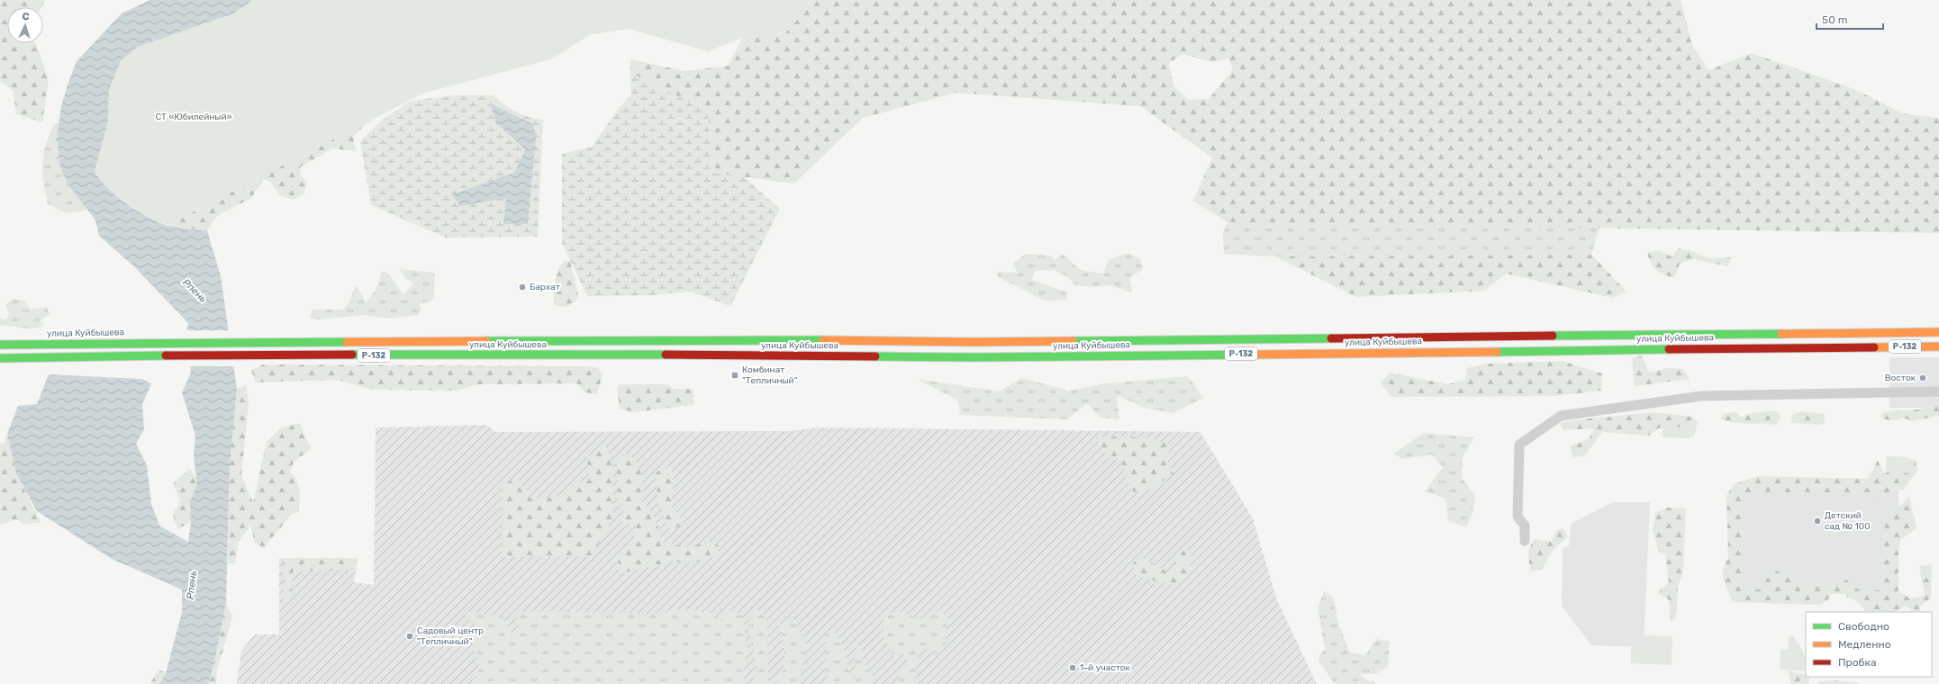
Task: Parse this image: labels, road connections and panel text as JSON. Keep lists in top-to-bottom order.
{
  "streets": {
    "highway": ["улица Куйбышева", "Р-132"]
  },
  "water": ["Рпень"],
  "parks": ["СТ «Юбилейный»"],
  "places": {
    "other": [
      "Бархат",
      "Восток",
      "Детский сад № 100",
      "Садовый центр \"Тепличный\"",
      "1-й участок"
    ],
    "transit": ["Комбинат \"Тепличный\""]
  },
  "legend": ["Свободно", "Медленно", "Пробка"],
  "scale_bar": "50 m",
  "north": "top"
}
